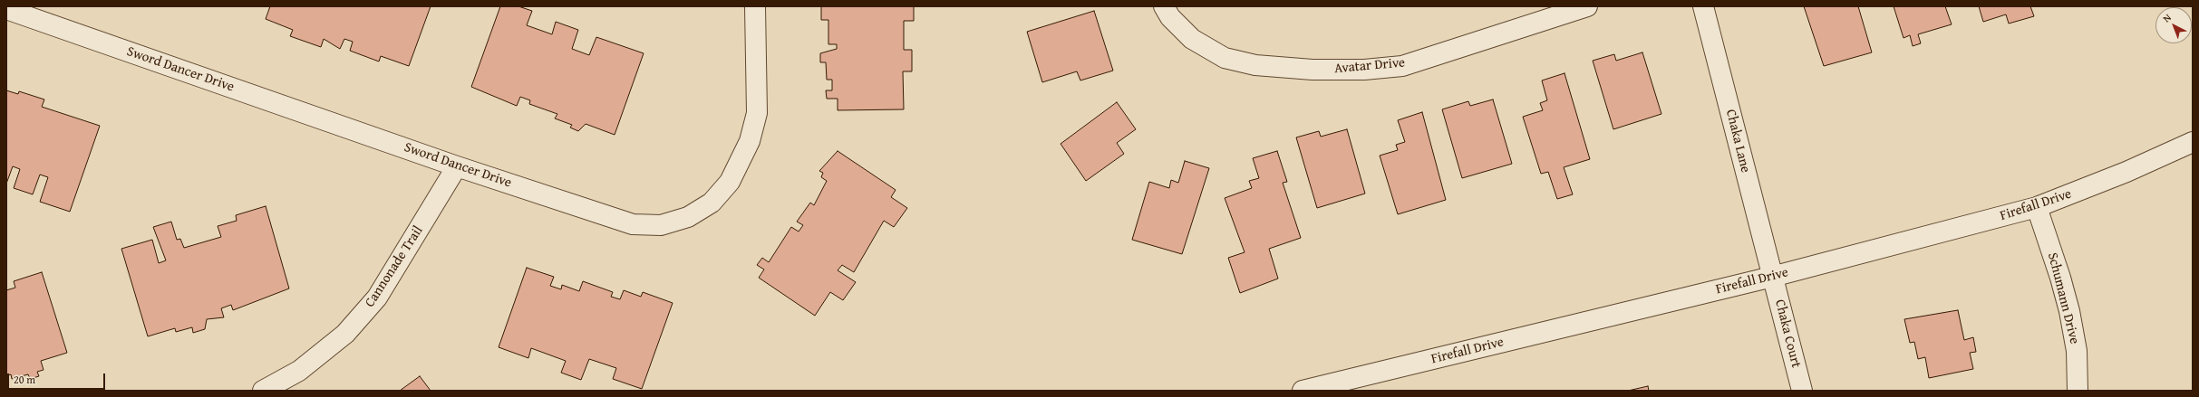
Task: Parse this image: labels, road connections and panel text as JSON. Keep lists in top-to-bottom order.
{
  "streets": {
    "street": [
      "Avatar Drive",
      "Sword Dancer Drive",
      "Chaka Lane",
      "Firefall Drive",
      "Cannonade Trail",
      "Schumann Drive",
      "Chaka Court"
    ]
  },
  "crossings": [
    ["Sword Dancer Drive", "Cannonade Trail"],
    ["Chaka Lane", "Firefall Drive"],
    ["Chaka Lane", "Chaka Court"],
    ["Firefall Drive", "Schumann Drive"],
    ["Firefall Drive", "Chaka Court"]
  ],
  "scale_bar": "20 m",
  "north": "top left"
}
